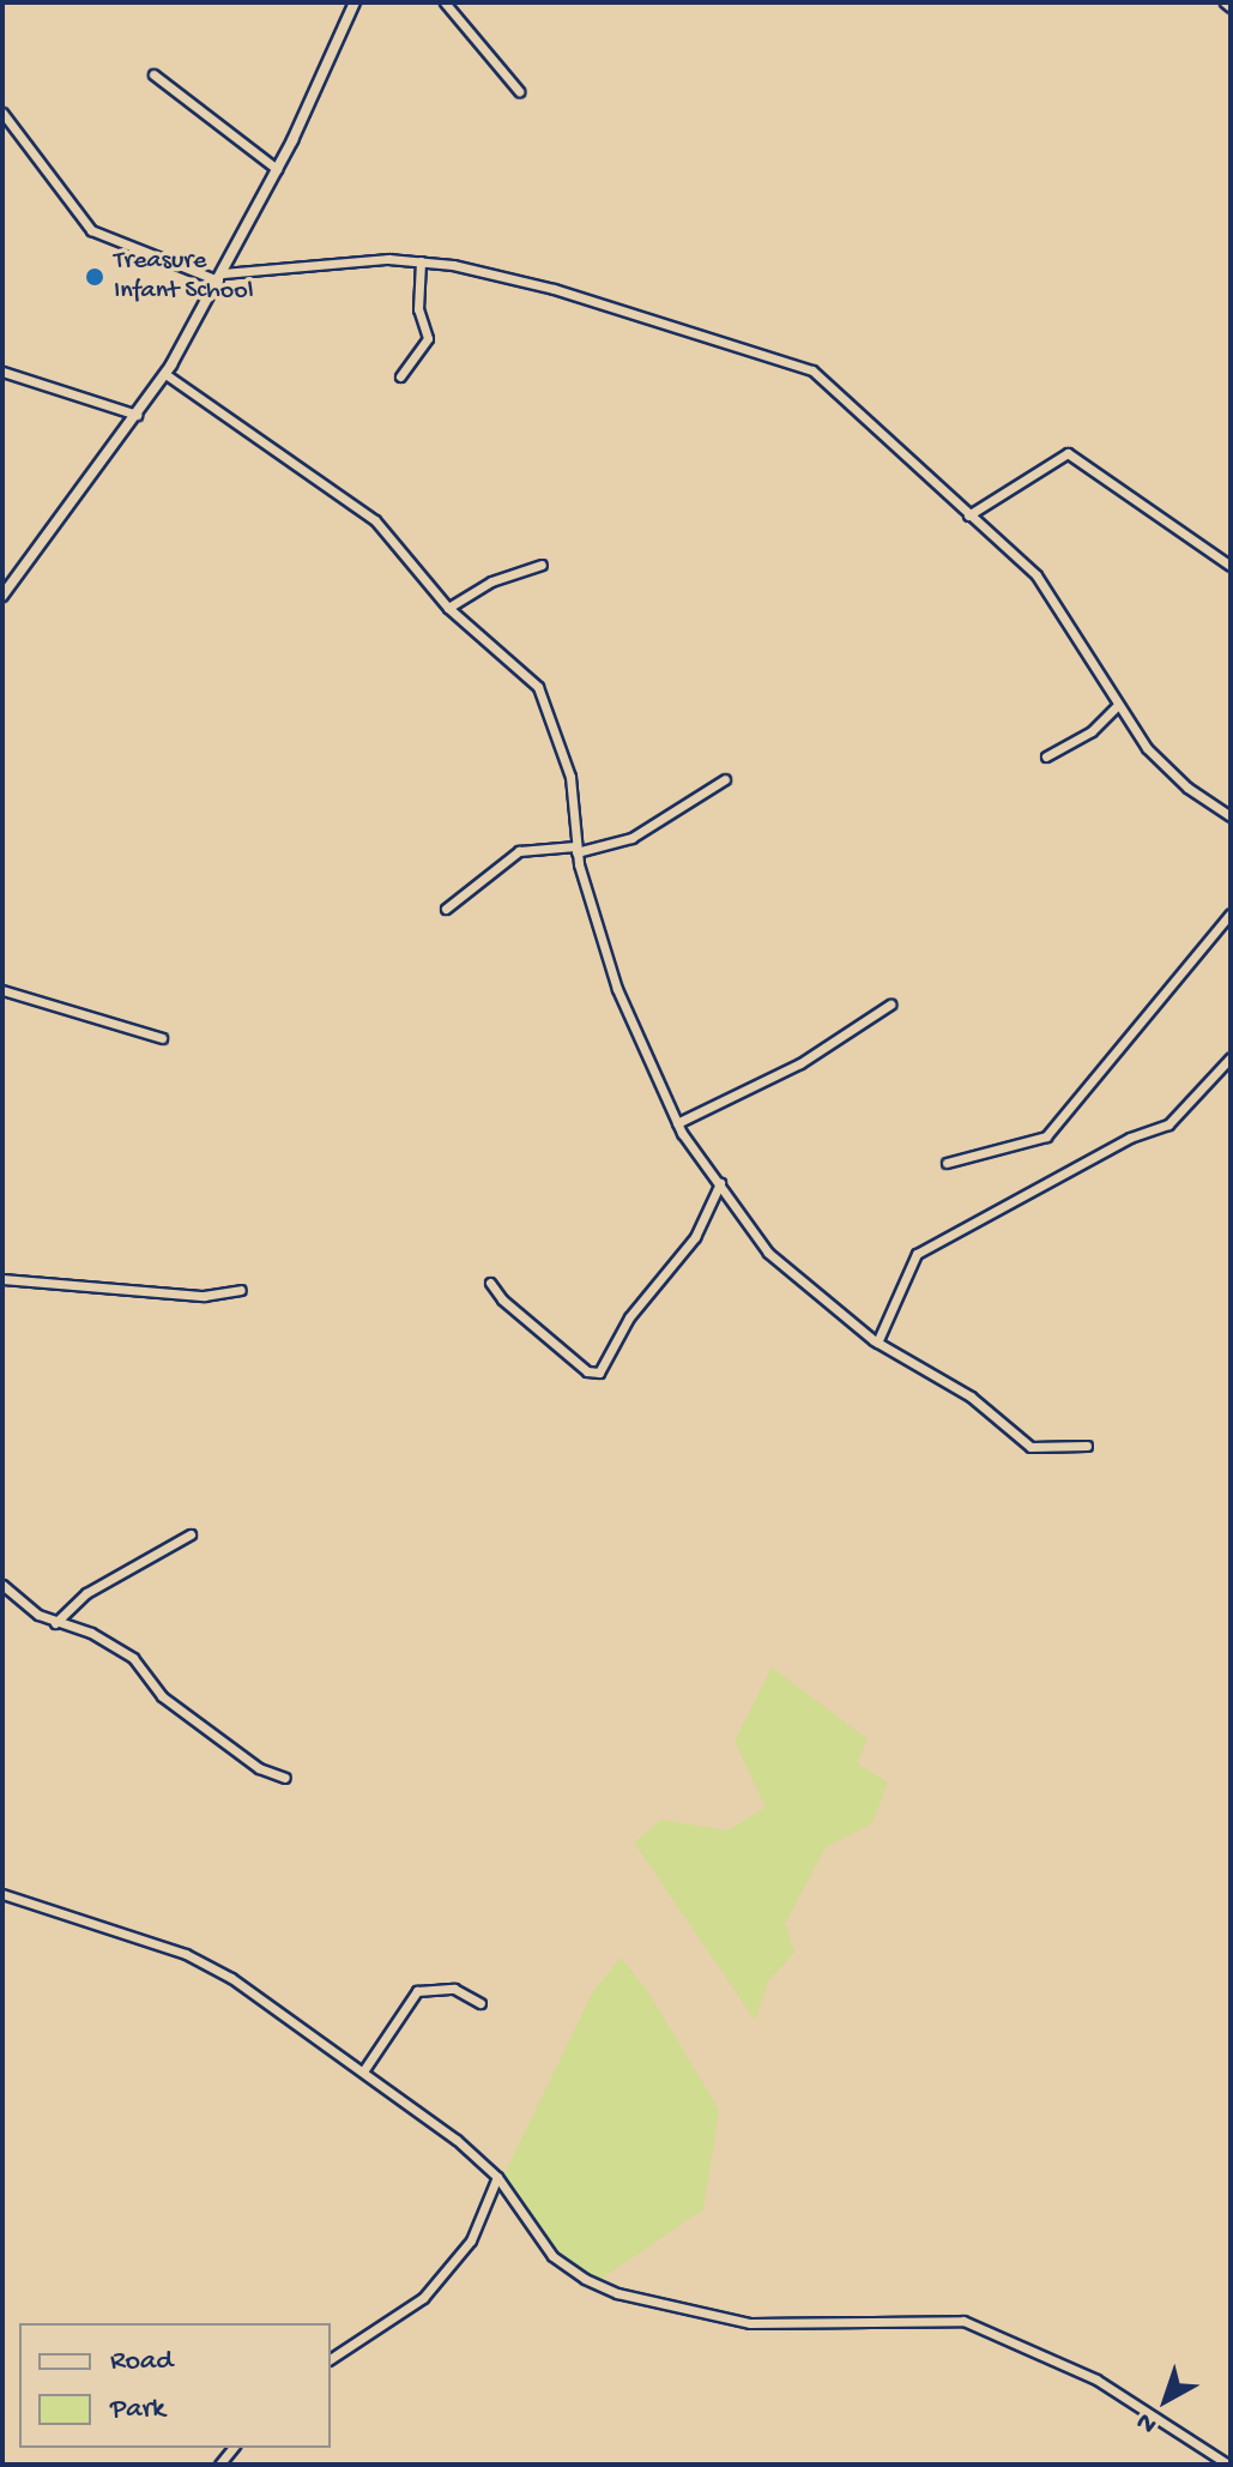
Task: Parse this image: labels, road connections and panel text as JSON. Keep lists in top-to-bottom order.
{
  "places": ["Treasure Infant School"],
  "legend": ["Road", "Park"],
  "north": "bottom left"
}
